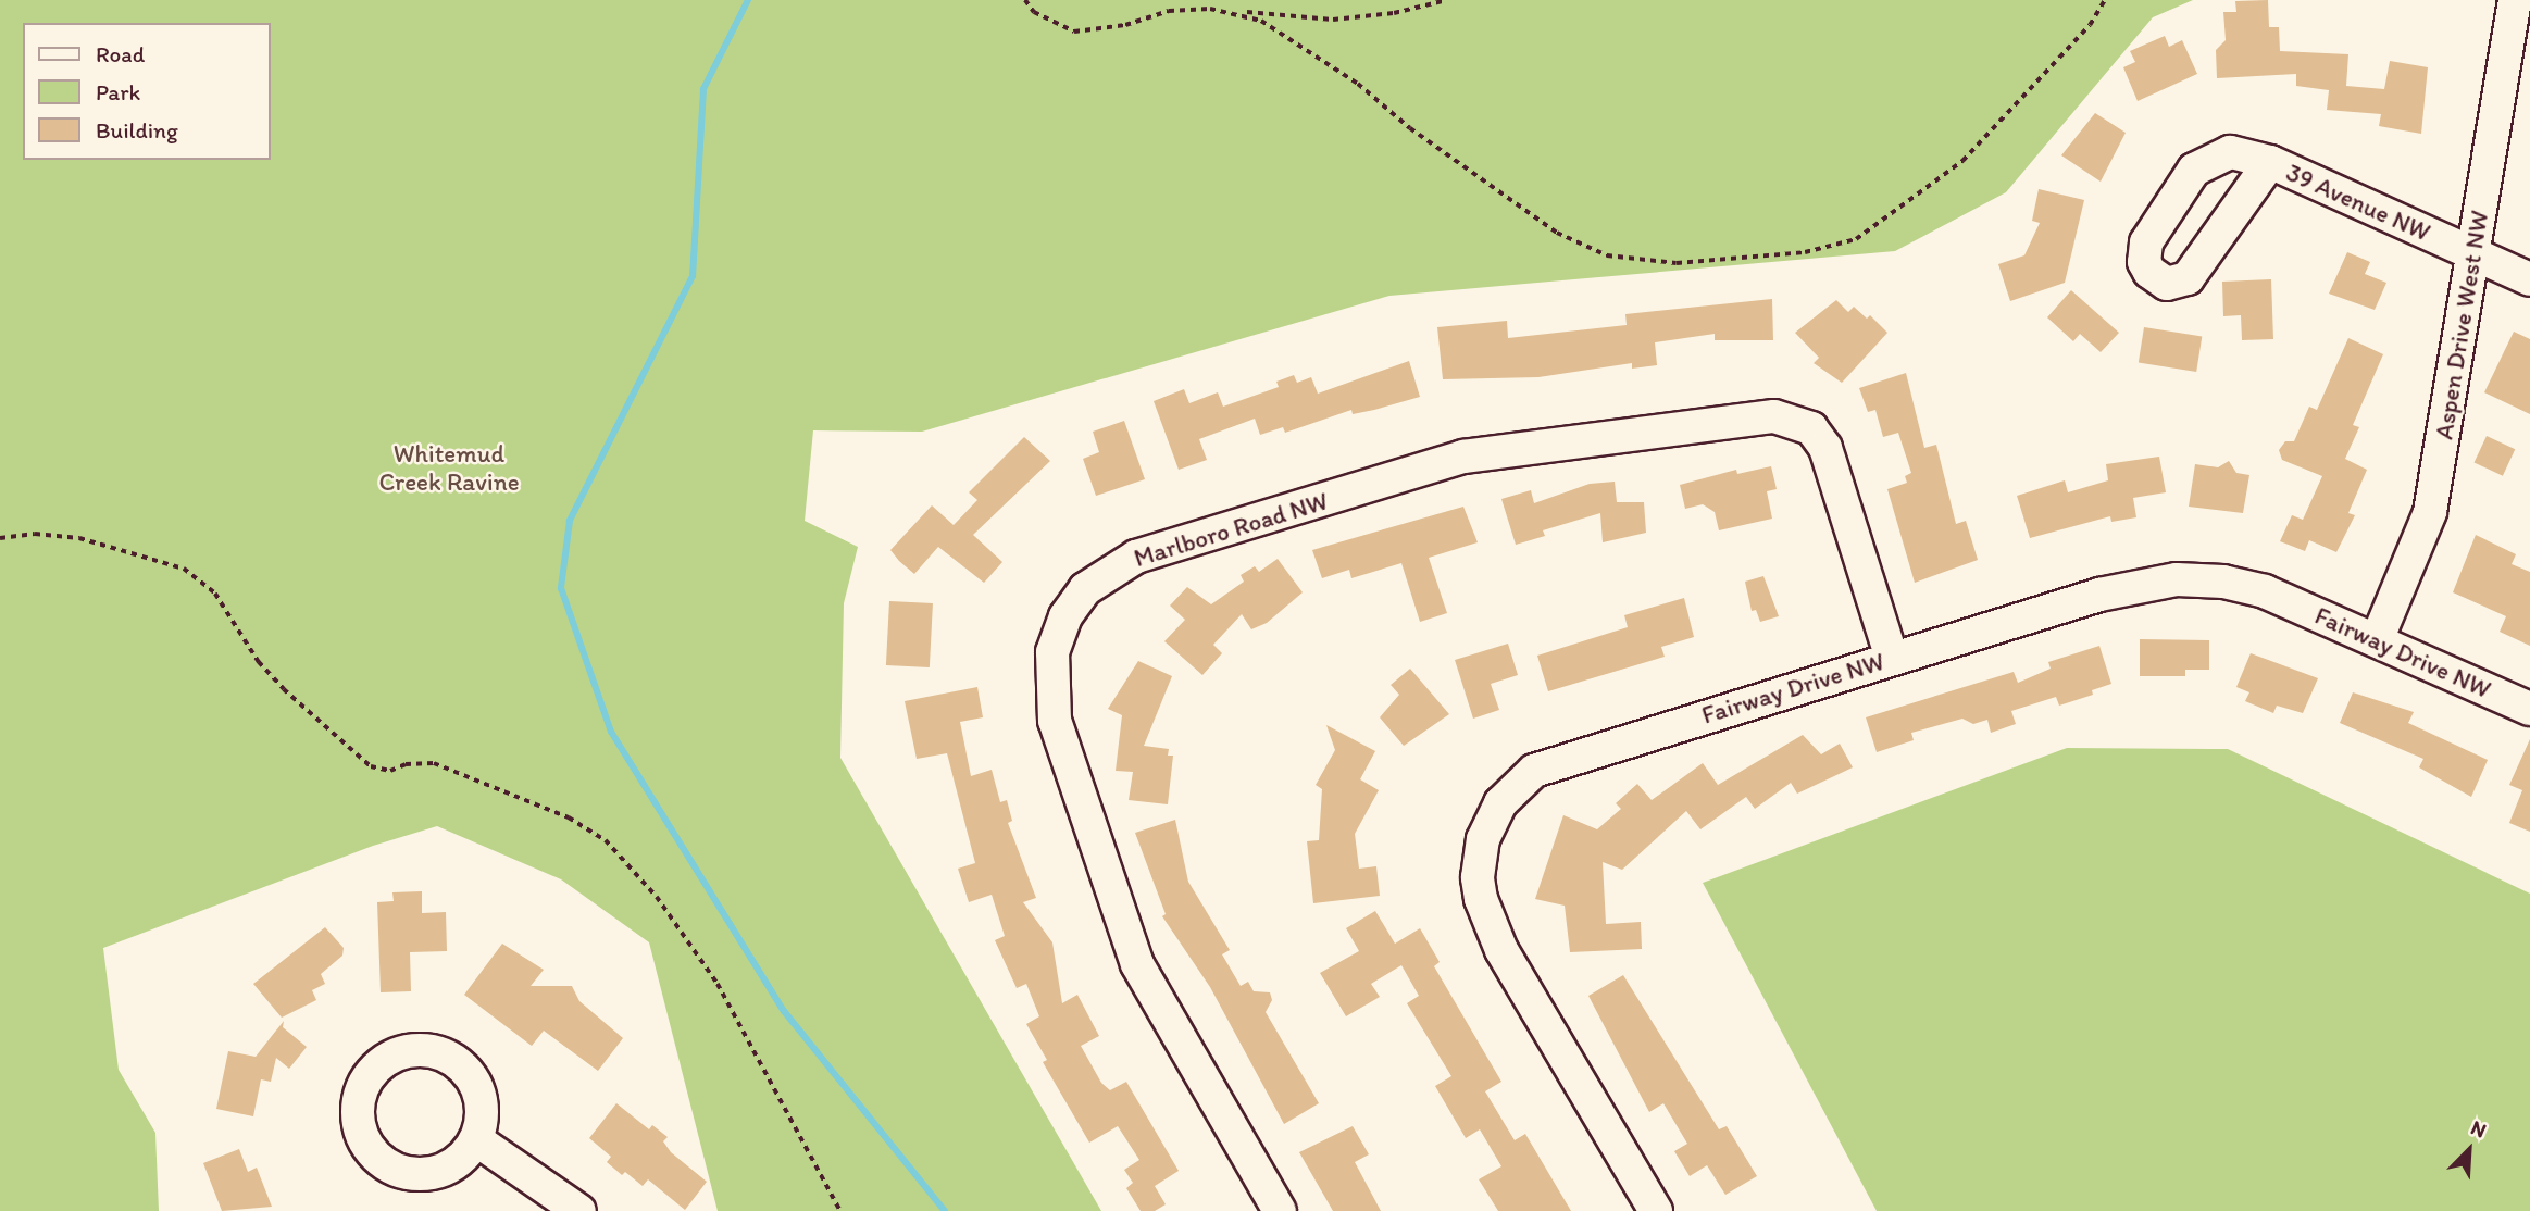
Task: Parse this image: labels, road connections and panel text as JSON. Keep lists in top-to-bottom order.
{
  "streets": {
    "street": [
      "39 Avenue NW",
      "Aspen Drive West NW",
      "Marlboro Road NW",
      "Fairway Drive NW"
    ]
  },
  "crossings": [
    ["39 Avenue NW", "Aspen Drive West NW"],
    ["Aspen Drive West NW", "Fairway Drive NW"],
    ["Marlboro Road NW", "Fairway Drive NW"]
  ],
  "parks": ["Whitemud Creek Ravine"],
  "legend": ["Road", "Park", "Building"],
  "north": "top right"
}
